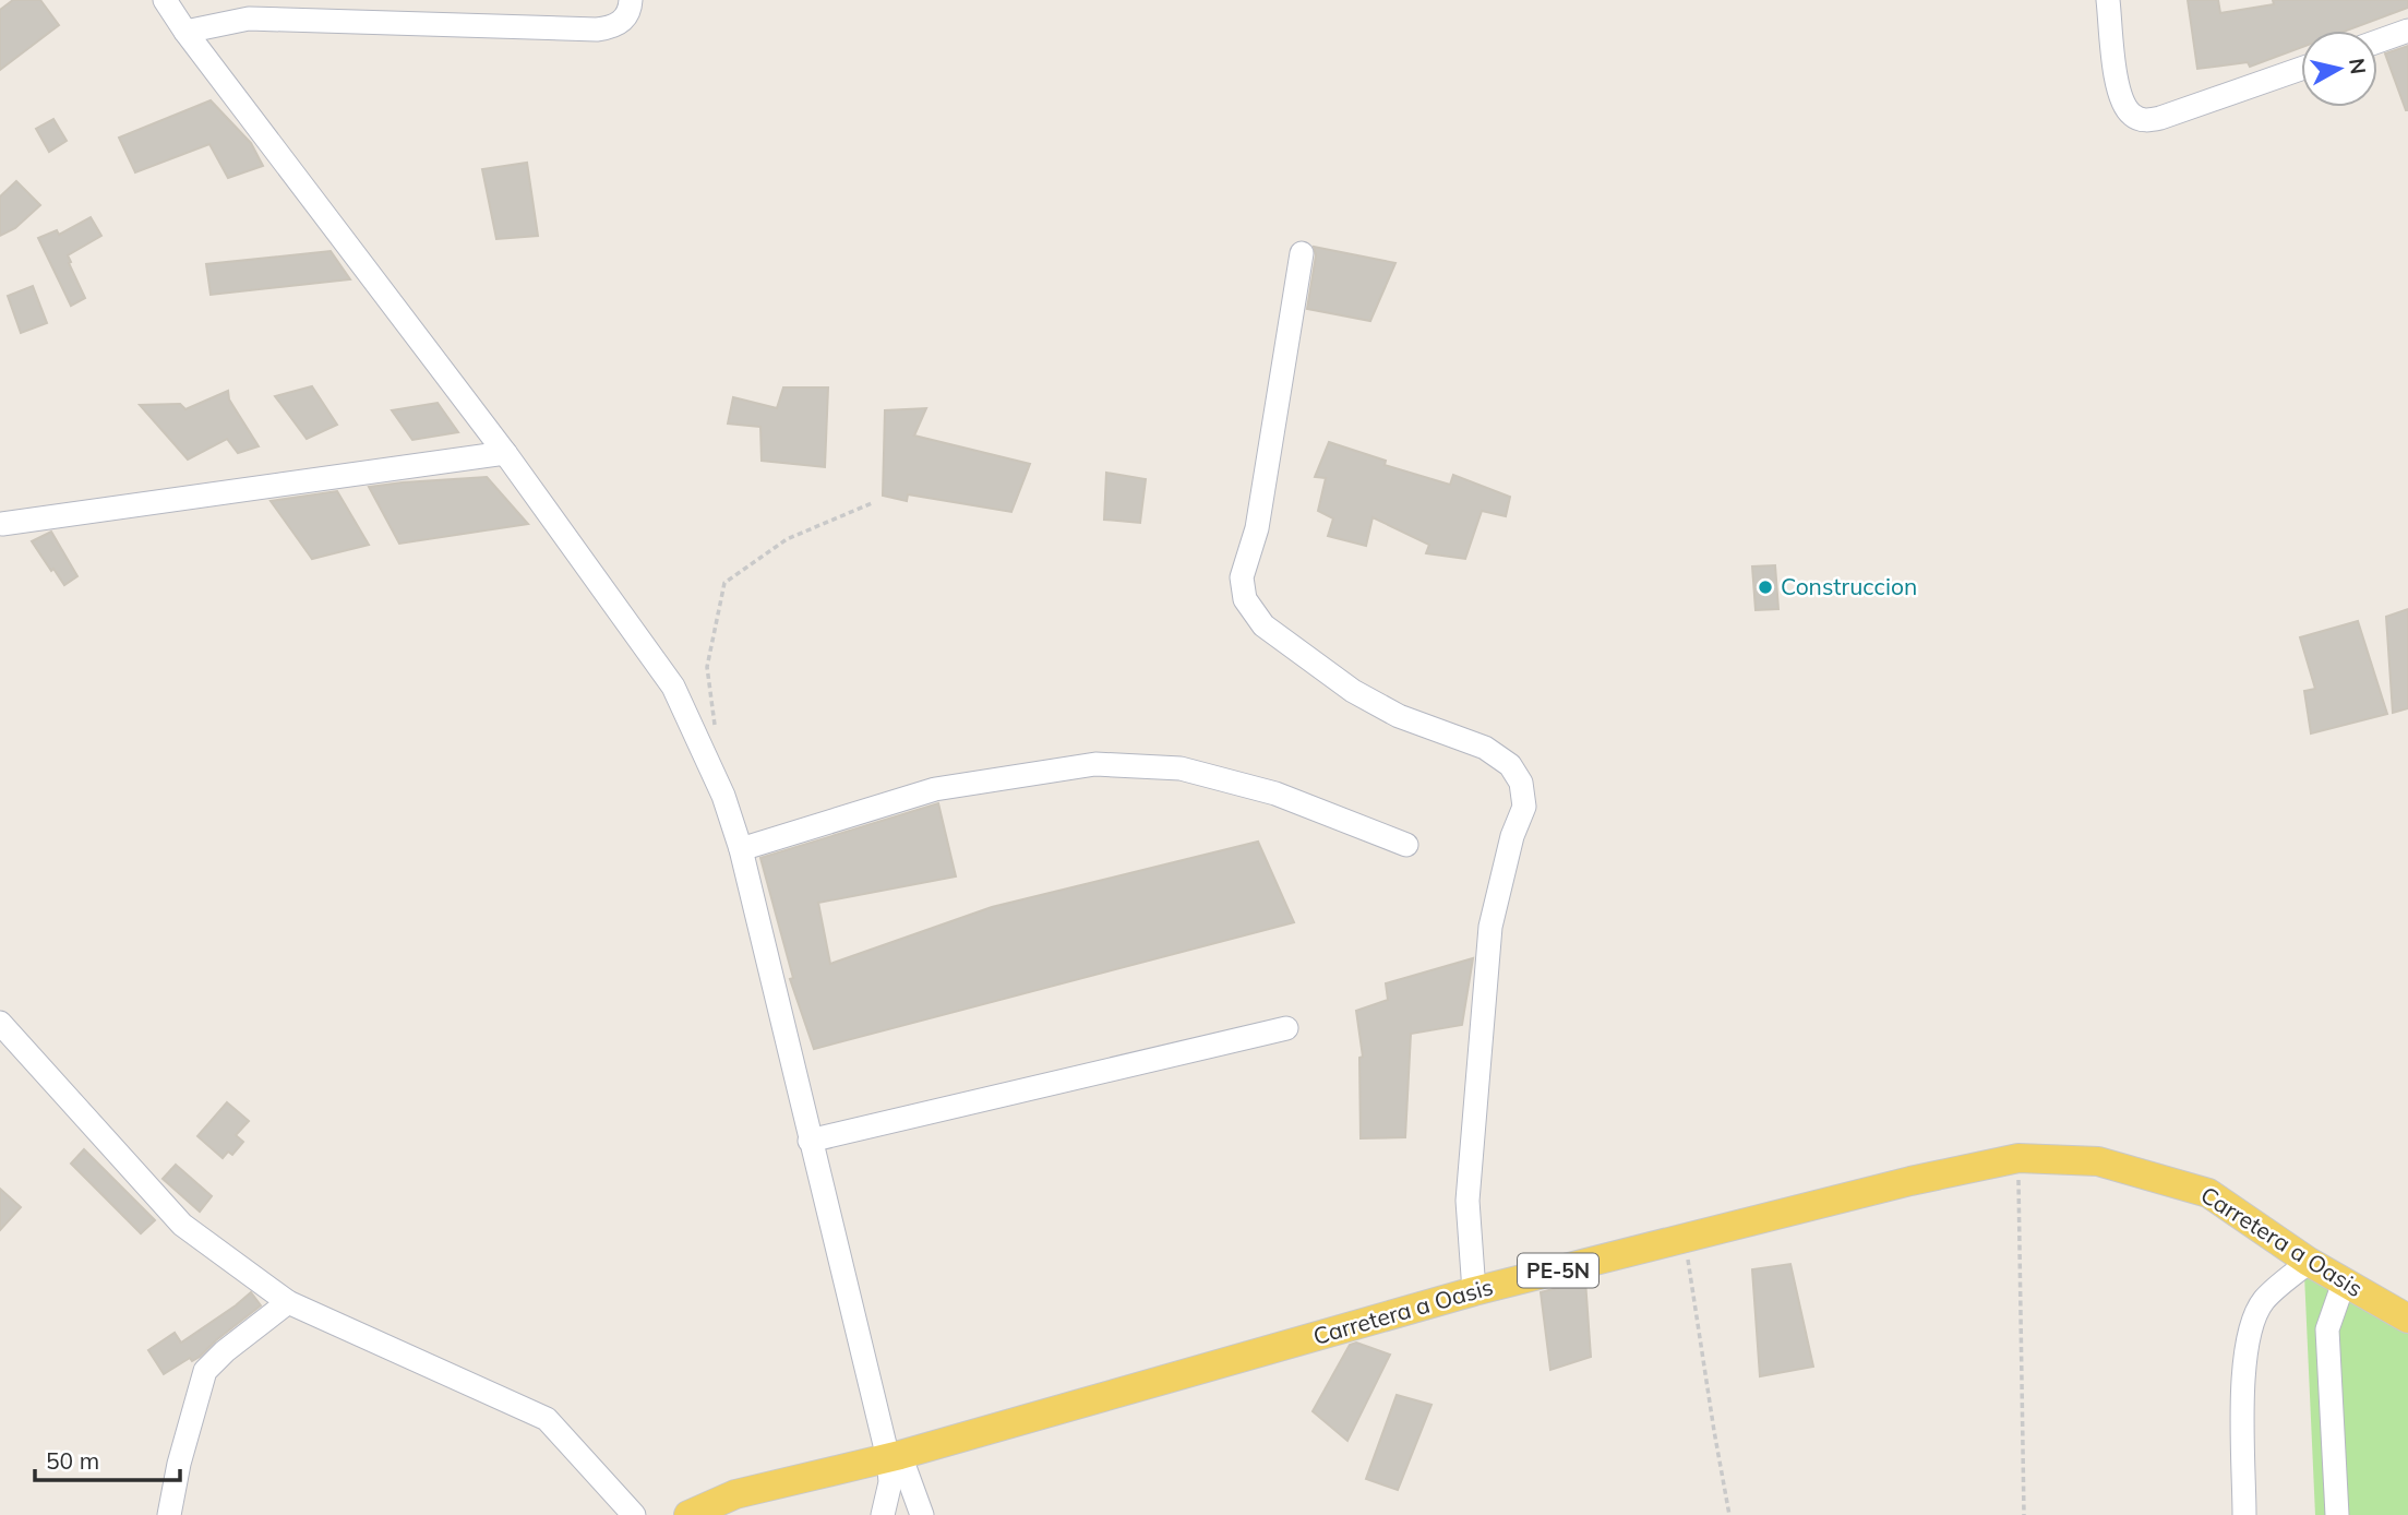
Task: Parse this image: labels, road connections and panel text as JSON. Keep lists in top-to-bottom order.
{
  "streets": {
    "main road": ["Carretera a Oasis", "PE-5N"]
  },
  "places": ["Construccion"],
  "scale_bar": "50 m",
  "north": "right"
}
